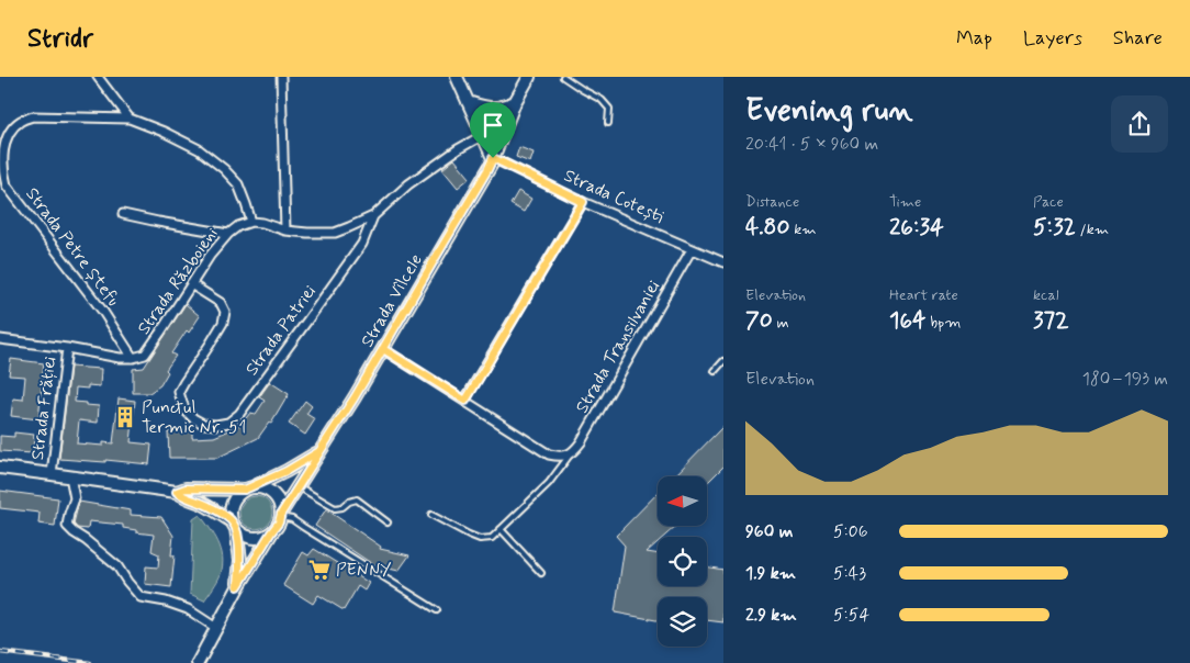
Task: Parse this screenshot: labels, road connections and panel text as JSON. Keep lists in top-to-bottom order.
{
  "streets": {
    "main road": ["Strada Vîlcele"],
    "street": [
      "Strada Cotești",
      "Strada Petre Ștefu",
      "Strada Războieni",
      "Strada Patriei",
      "Strada Transilvaniei",
      "Strada Frăției"
    ]
  },
  "crossings": [
    ["Strada Cotești", "Strada Vîlcele"],
    ["Strada Cotești", "Strada Transilvaniei"],
    ["Strada Petre Ștefu", "Strada Războieni"],
    ["Strada Războieni", "Strada Patriei"],
    ["Strada Războieni", "Strada Frăției"]
  ],
  "places": {
    "building": ["Punctul Termic Nr. 51"],
    "supermarket": ["PENNY"]
  },
  "north": "left",
  "page": {
    "header": "Stridr",
    "nav": ["Map", "Layers", "Share"],
    "heading": ["Evening run", "20:41 · 5 × 960 m"],
    "stats": [
      ["Distance", "4.80 km"],
      ["Time", "26:34"],
      ["Pace", "5:32 /km"],
      ["Elevation", "70 m"],
      ["Heart rate", "164 bpm"],
      ["kcal", "372"]
    ],
    "chart": ["Elevation", "180–193 m"],
    "list": [
      {
        "name": "960 m",
        "note": "5:06"
      },
      {
        "name": "1.9 km",
        "note": "5:43"
      },
      {
        "name": "2.9 km",
        "note": "5:54"
      }
    ]
  }
}
